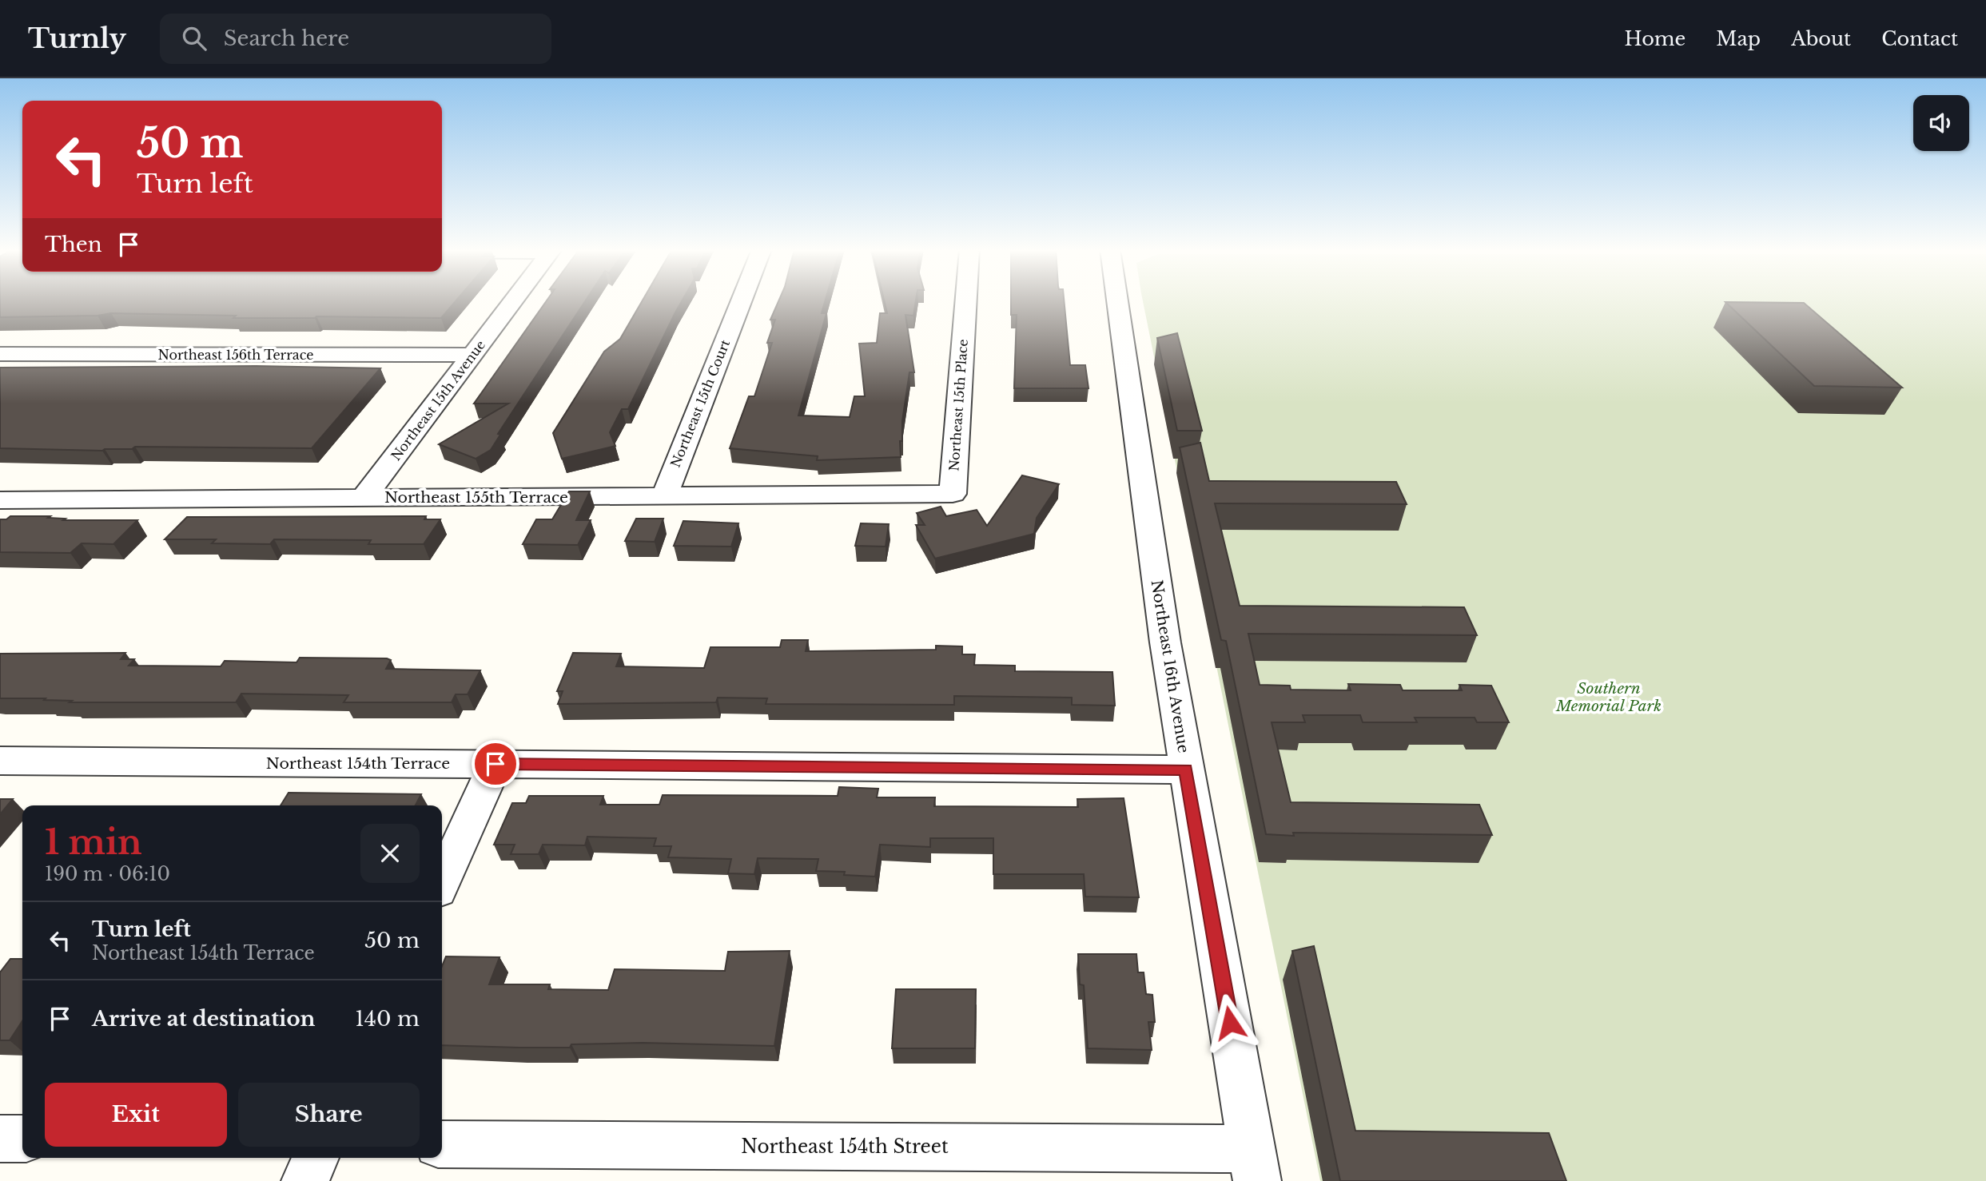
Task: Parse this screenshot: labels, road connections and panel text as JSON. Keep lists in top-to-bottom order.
{
  "streets": {
    "street": [
      "Northeast 156th Terrace",
      "Northeast 15th Avenue",
      "Northeast 15th Court",
      "Northeast 15th Place",
      "Northeast 155th Terrace",
      "Northeast 16th Avenue",
      "Northeast 154th Terrace",
      "Northeast 154th Street"
    ]
  },
  "crossings": [
    ["Northeast 156th Terrace", "Northeast 15th Avenue"],
    ["Northeast 15th Avenue", "Northeast 155th Terrace"],
    ["Northeast 15th Court", "Northeast 155th Terrace"],
    ["Northeast 15th Place", "Northeast 155th Terrace"],
    ["Northeast 16th Avenue", "Northeast 154th Terrace"],
    ["Northeast 16th Avenue", "Northeast 154th Street"]
  ],
  "parks": ["Southern Memorial Park"],
  "page": {
    "header": "Turnly",
    "search": "Search here",
    "nav": [
      "Home",
      "Map",
      "About",
      "Contact"
    ],
    "turn": ["50 m", "Turn left"],
    "then": "Then",
    "heading": ["1 min", "190 m · 06:10"],
    "list": [
      {
        "name": "Turn left",
        "note": "Northeast 154th Terrace",
        "value": "50 m"
      },
      {
        "name": "Arrive at destination",
        "value": "140 m"
      }
    ],
    "buttons": ["Exit", "Share"]
  }
}
